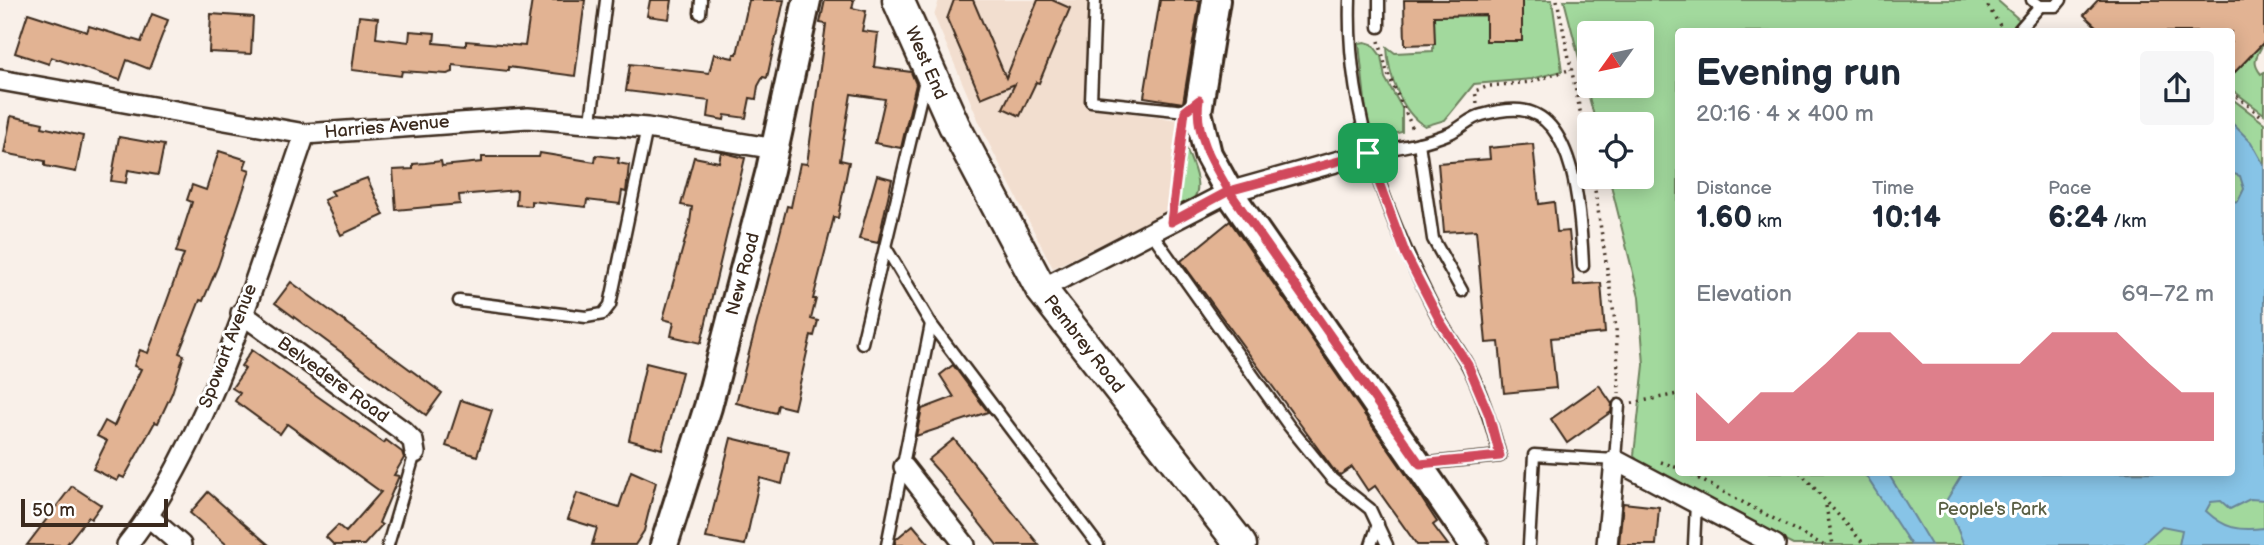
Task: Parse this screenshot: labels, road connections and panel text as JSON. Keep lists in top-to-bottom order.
{
  "streets": {
    "main road": ["West End", "New Road", "Pembrey Road"],
    "street": ["Harries Avenue", "Spowart Avenue", "Belvedere Road"]
  },
  "crossings": [
    ["West End", "Pembrey Road"],
    ["Harries Avenue", "New Road"],
    ["Harries Avenue", "Spowart Avenue"],
    ["Spowart Avenue", "Belvedere Road"]
  ],
  "parks": ["People's Park"],
  "scale_bar": "50 m",
  "north": "bottom left",
  "page": {
    "heading": ["Evening run", "20:16 · 4 × 400 m"],
    "stats": [
      ["Distance", "1.60 km"],
      ["Time", "10:14"],
      ["Pace", "6:24 /km"]
    ],
    "chart": ["Elevation", "69–72 m"],
    "scale": "50 m"
  }
}
